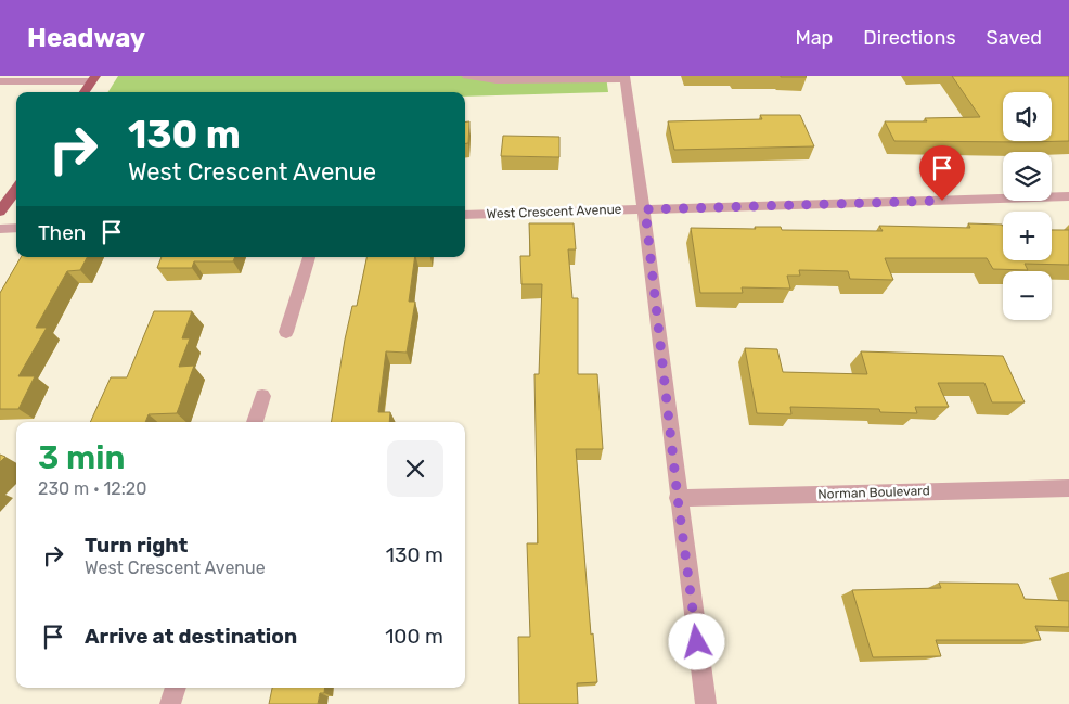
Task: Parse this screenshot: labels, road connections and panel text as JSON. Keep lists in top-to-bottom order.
{
  "streets": {
    "street": ["West Crescent Avenue", "Norman Boulevard"]
  },
  "page": {
    "header": "Headway",
    "nav": ["Map", "Directions", "Saved"],
    "map_buttons": ["+", "−"],
    "turn": ["130 m", "West Crescent Avenue"],
    "then": "Then",
    "heading": ["3 min", "230 m · 12:20"],
    "list": [
      {
        "name": "Turn right",
        "note": "West Crescent Avenue",
        "value": "130 m"
      },
      {
        "name": "Arrive at destination",
        "value": "100 m"
      }
    ]
  }
}
